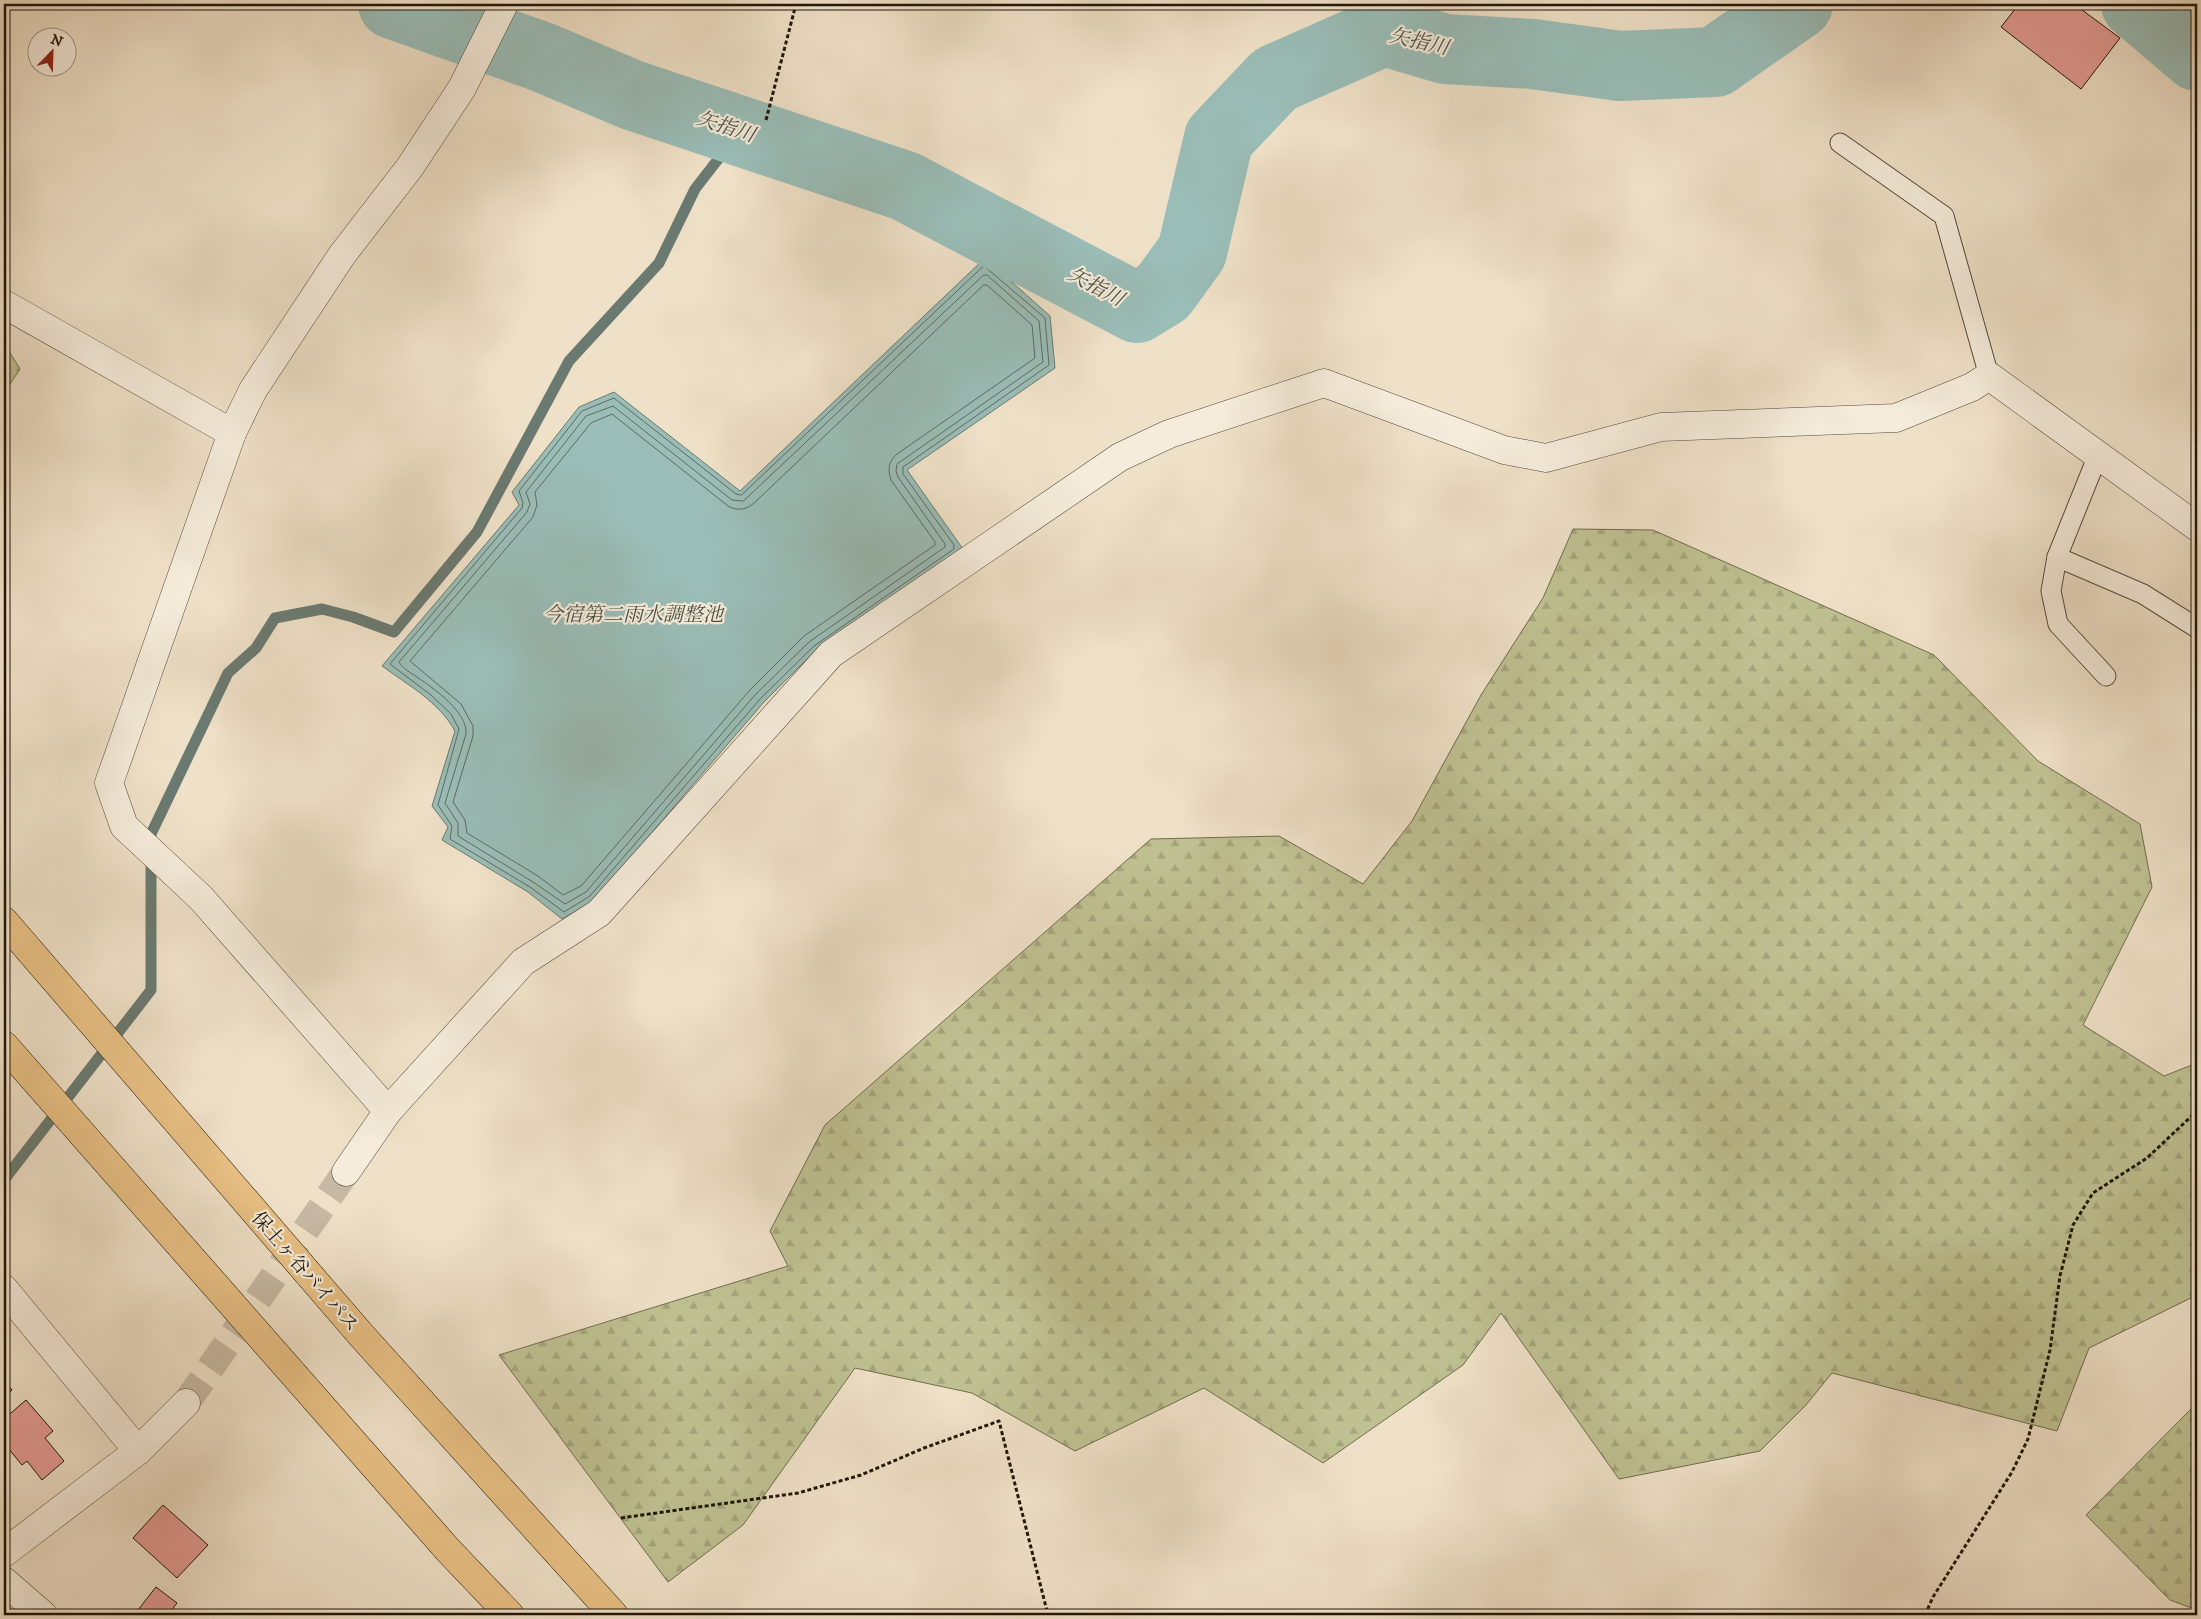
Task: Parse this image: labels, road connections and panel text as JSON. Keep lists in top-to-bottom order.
{
  "streets": {
    "highway": ["保土ヶ谷バイパス"]
  },
  "water": ["矢指川", "今宿第二雨水調整池"],
  "north": "top right"
}
